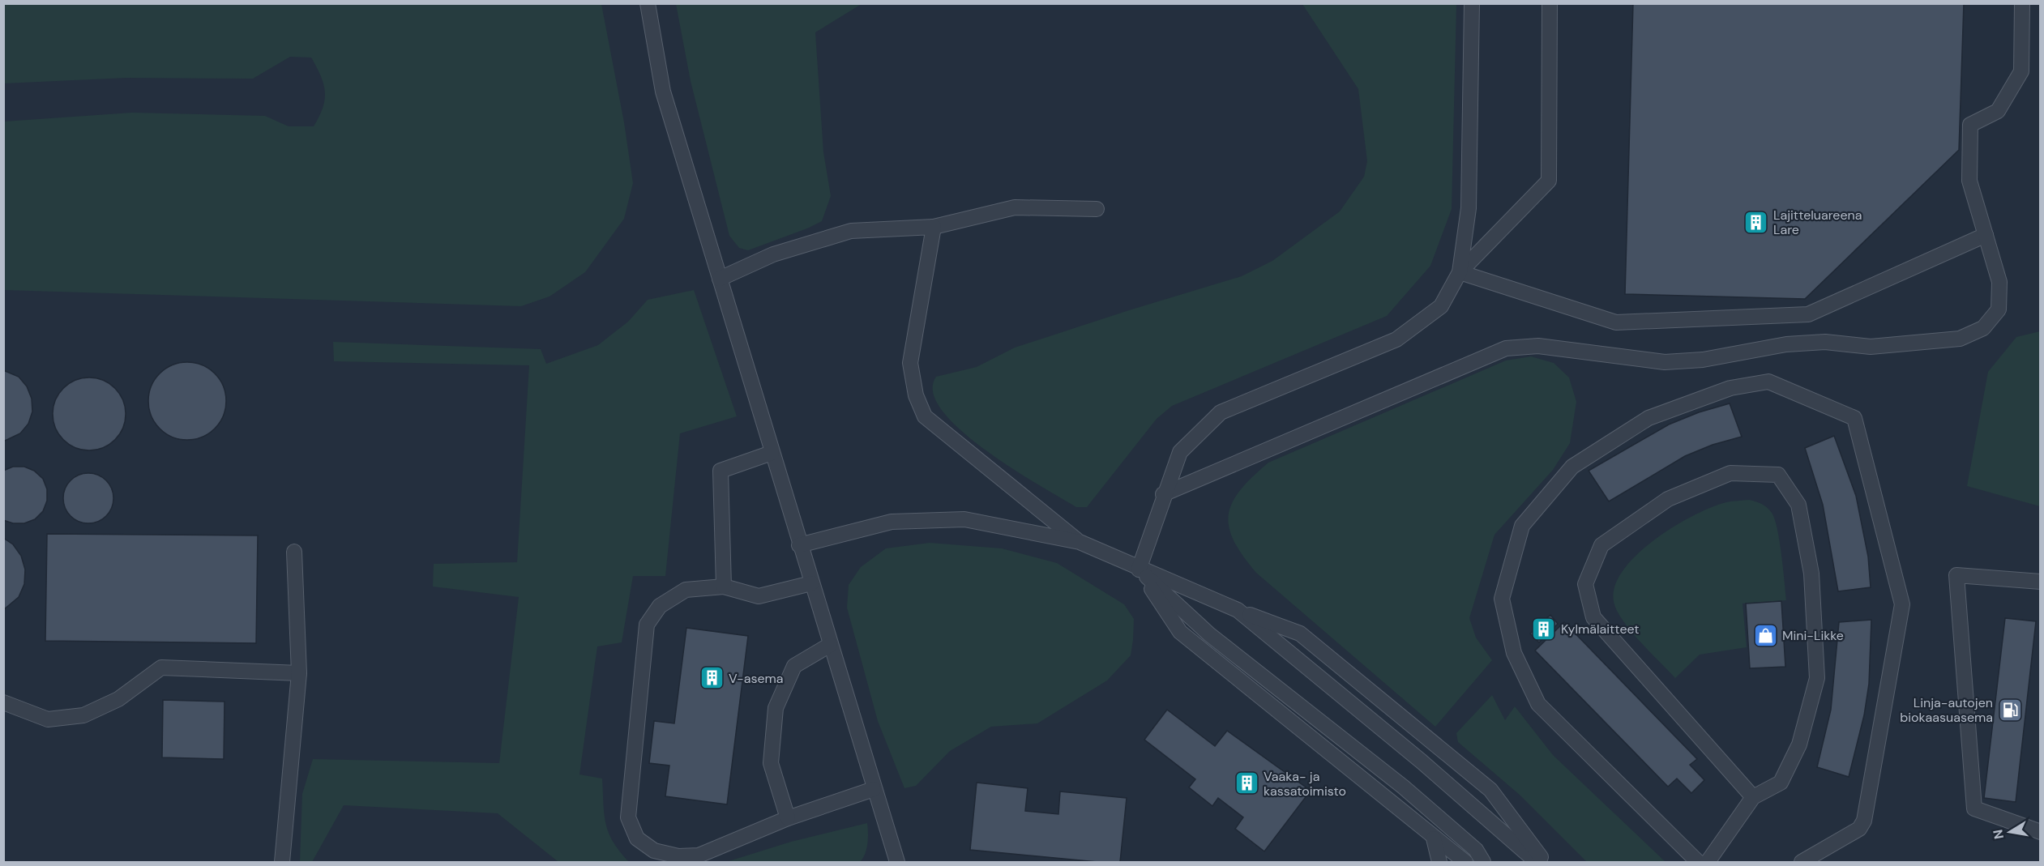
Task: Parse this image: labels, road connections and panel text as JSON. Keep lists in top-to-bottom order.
{
  "places": {
    "building": [
      "Lajitteluareena Lare",
      "Kylmälaitteet",
      "V-asema",
      "Vaaka- ja kassatoimisto"
    ],
    "shop": ["Mini-Likke"],
    "fuel station": ["Linja-autojen biokaasuasema"]
  },
  "north": "left"
}
